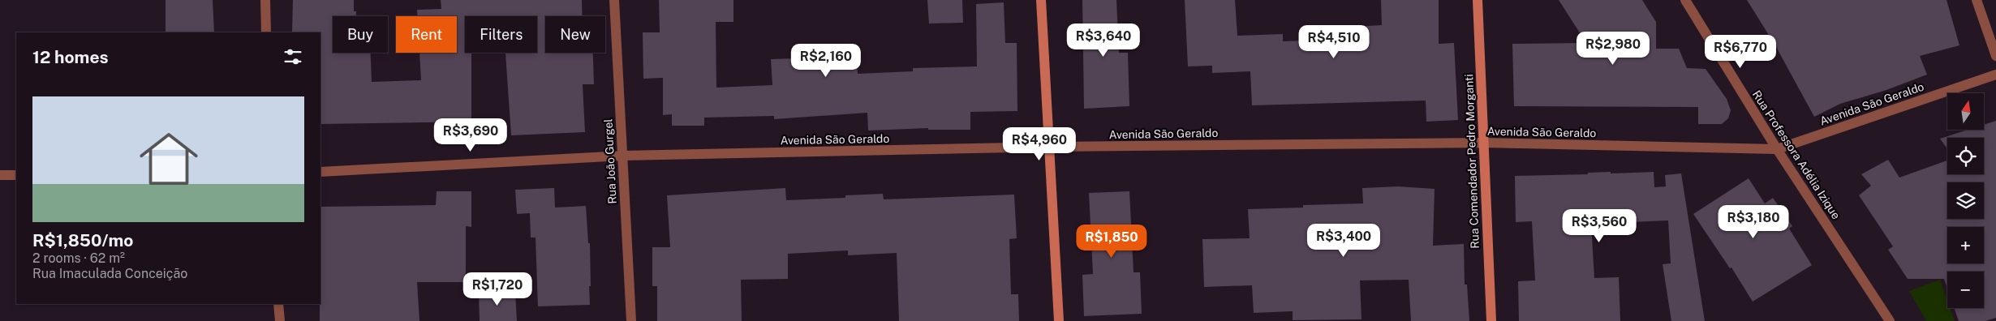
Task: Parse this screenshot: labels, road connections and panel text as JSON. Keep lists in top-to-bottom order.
{
  "streets": {
    "street": [
      "Avenida São Geraldo",
      "Rua Professora Adélia Izique",
      "Rua João Gurgel",
      "Rua Comendador Pedro Morganti"
    ]
  },
  "crossings": [
    ["Avenida São Geraldo", "Rua Professora Adélia Izique"],
    ["Avenida São Geraldo", "Rua João Gurgel"],
    ["Avenida São Geraldo", "Rua Comendador Pedro Morganti"]
  ],
  "north": "top",
  "page": {
    "chip": [
      "Buy",
      "Rent",
      "Filters",
      "New"
    ],
    "price": [
      "R$3,640",
      "R$4,510",
      "R$2,980",
      "R$6,770",
      "R$2,160",
      "R$3,690",
      "R$4,960",
      "R$3,180",
      "R$3,560",
      "R$3,400",
      "R$1,850",
      "R$1,720"
    ],
    "heading": "12 homes",
    "list": [
      {
        "name": "R$1,850/mo",
        "note": "2 rooms · 62 m² · Rua Imaculada Conceição"
      }
    ],
    "map_buttons": ["+", "−"]
  }
}
